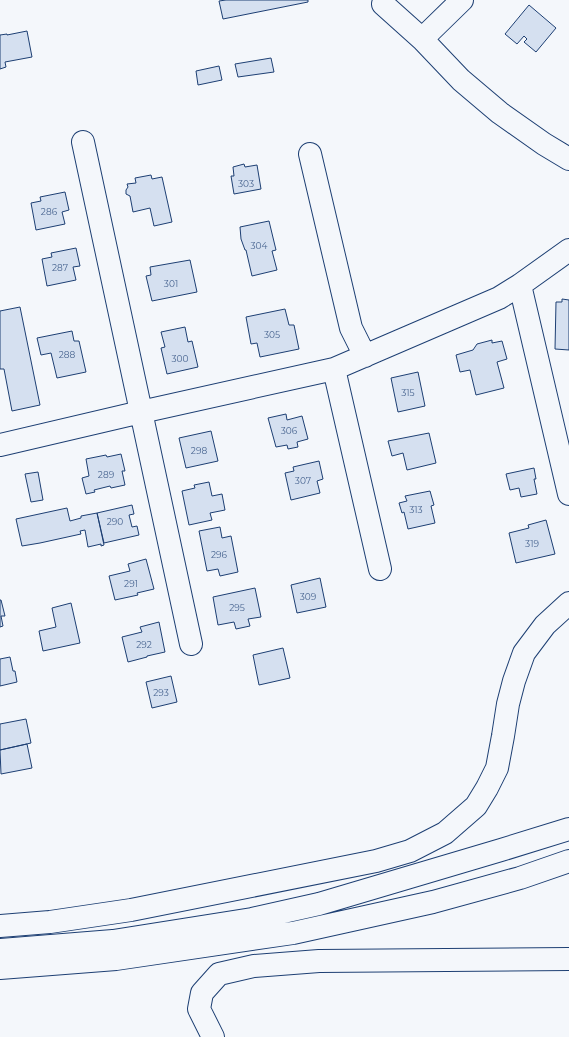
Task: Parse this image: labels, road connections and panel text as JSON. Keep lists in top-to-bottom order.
{
  "house_numbers": [
    "303",
    "286",
    "304",
    "287",
    "301",
    "305",
    "288",
    "300",
    "315",
    "306",
    "298",
    "289",
    "307",
    "313",
    "290",
    "319",
    "296",
    "291",
    "309",
    "295",
    "292",
    "293"
  ]
}
